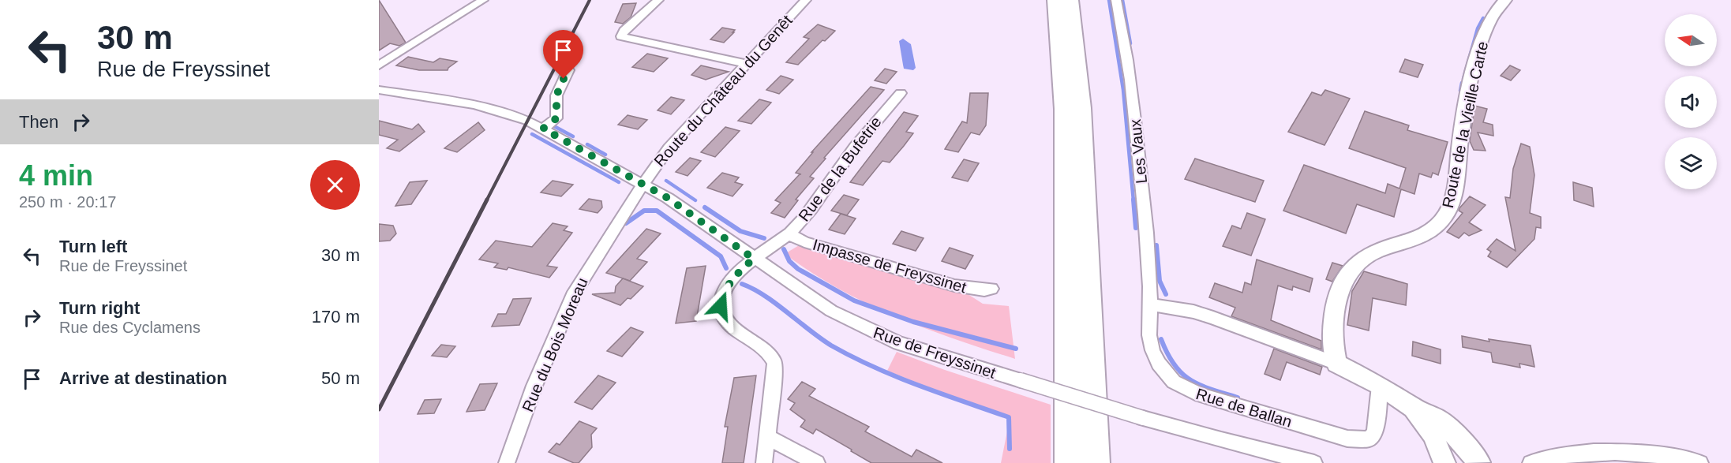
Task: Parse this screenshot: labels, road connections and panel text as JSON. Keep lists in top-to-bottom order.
{
  "streets": {
    "street": [
      "Route du Château du Genêt",
      "Route de la Vieille Carte",
      "Les Vaux",
      "Rue de la Bufetrie",
      "Impasse de Freyssinet",
      "Rue du Bois Moreau",
      "Rue de Freyssinet",
      "Rue de Ballan"
    ]
  },
  "crossings": [
    ["Route du Château du Genêt", "Rue du Bois Moreau"],
    ["Route du Château du Genêt", "Rue de Freyssinet"],
    ["Les Vaux", "Rue de Ballan"],
    ["Rue de la Bufetrie", "Impasse de Freyssinet"],
    ["Rue de la Bufetrie", "Rue de Freyssinet"],
    ["Rue du Bois Moreau", "Rue de Freyssinet"]
  ],
  "north": "left",
  "page": {
    "turn": ["30 m", "Rue de Freyssinet"],
    "then": "Then",
    "heading": ["4 min", "250 m · 20:17"],
    "list": [
      {
        "name": "Turn left",
        "note": "Rue de Freyssinet",
        "value": "30 m"
      },
      {
        "name": "Turn right",
        "note": "Rue des Cyclamens",
        "value": "170 m"
      },
      {
        "name": "Arrive at destination",
        "value": "50 m"
      }
    ]
  }
}
